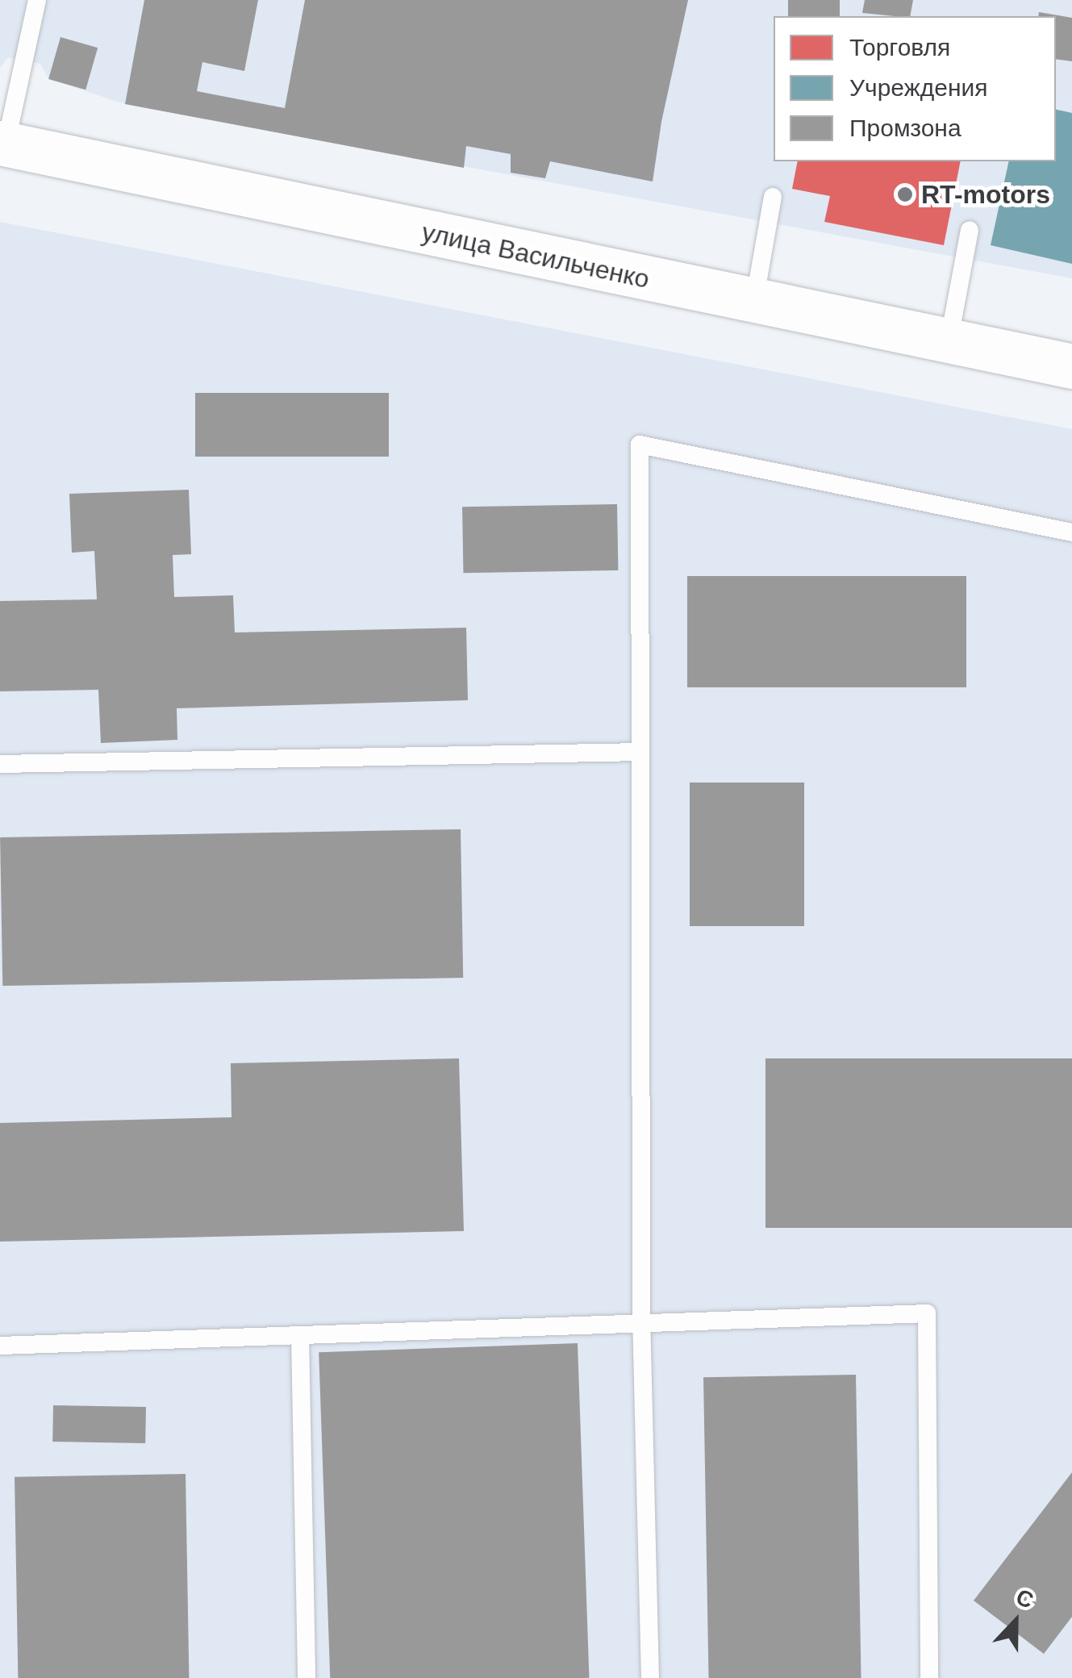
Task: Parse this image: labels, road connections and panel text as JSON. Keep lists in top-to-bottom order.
{
  "streets": {
    "main road": ["улица Васильченко"]
  },
  "places": ["RT-motors"],
  "legend": ["Торговля", "Учреждения", "Промзона"],
  "north": "top"
}
